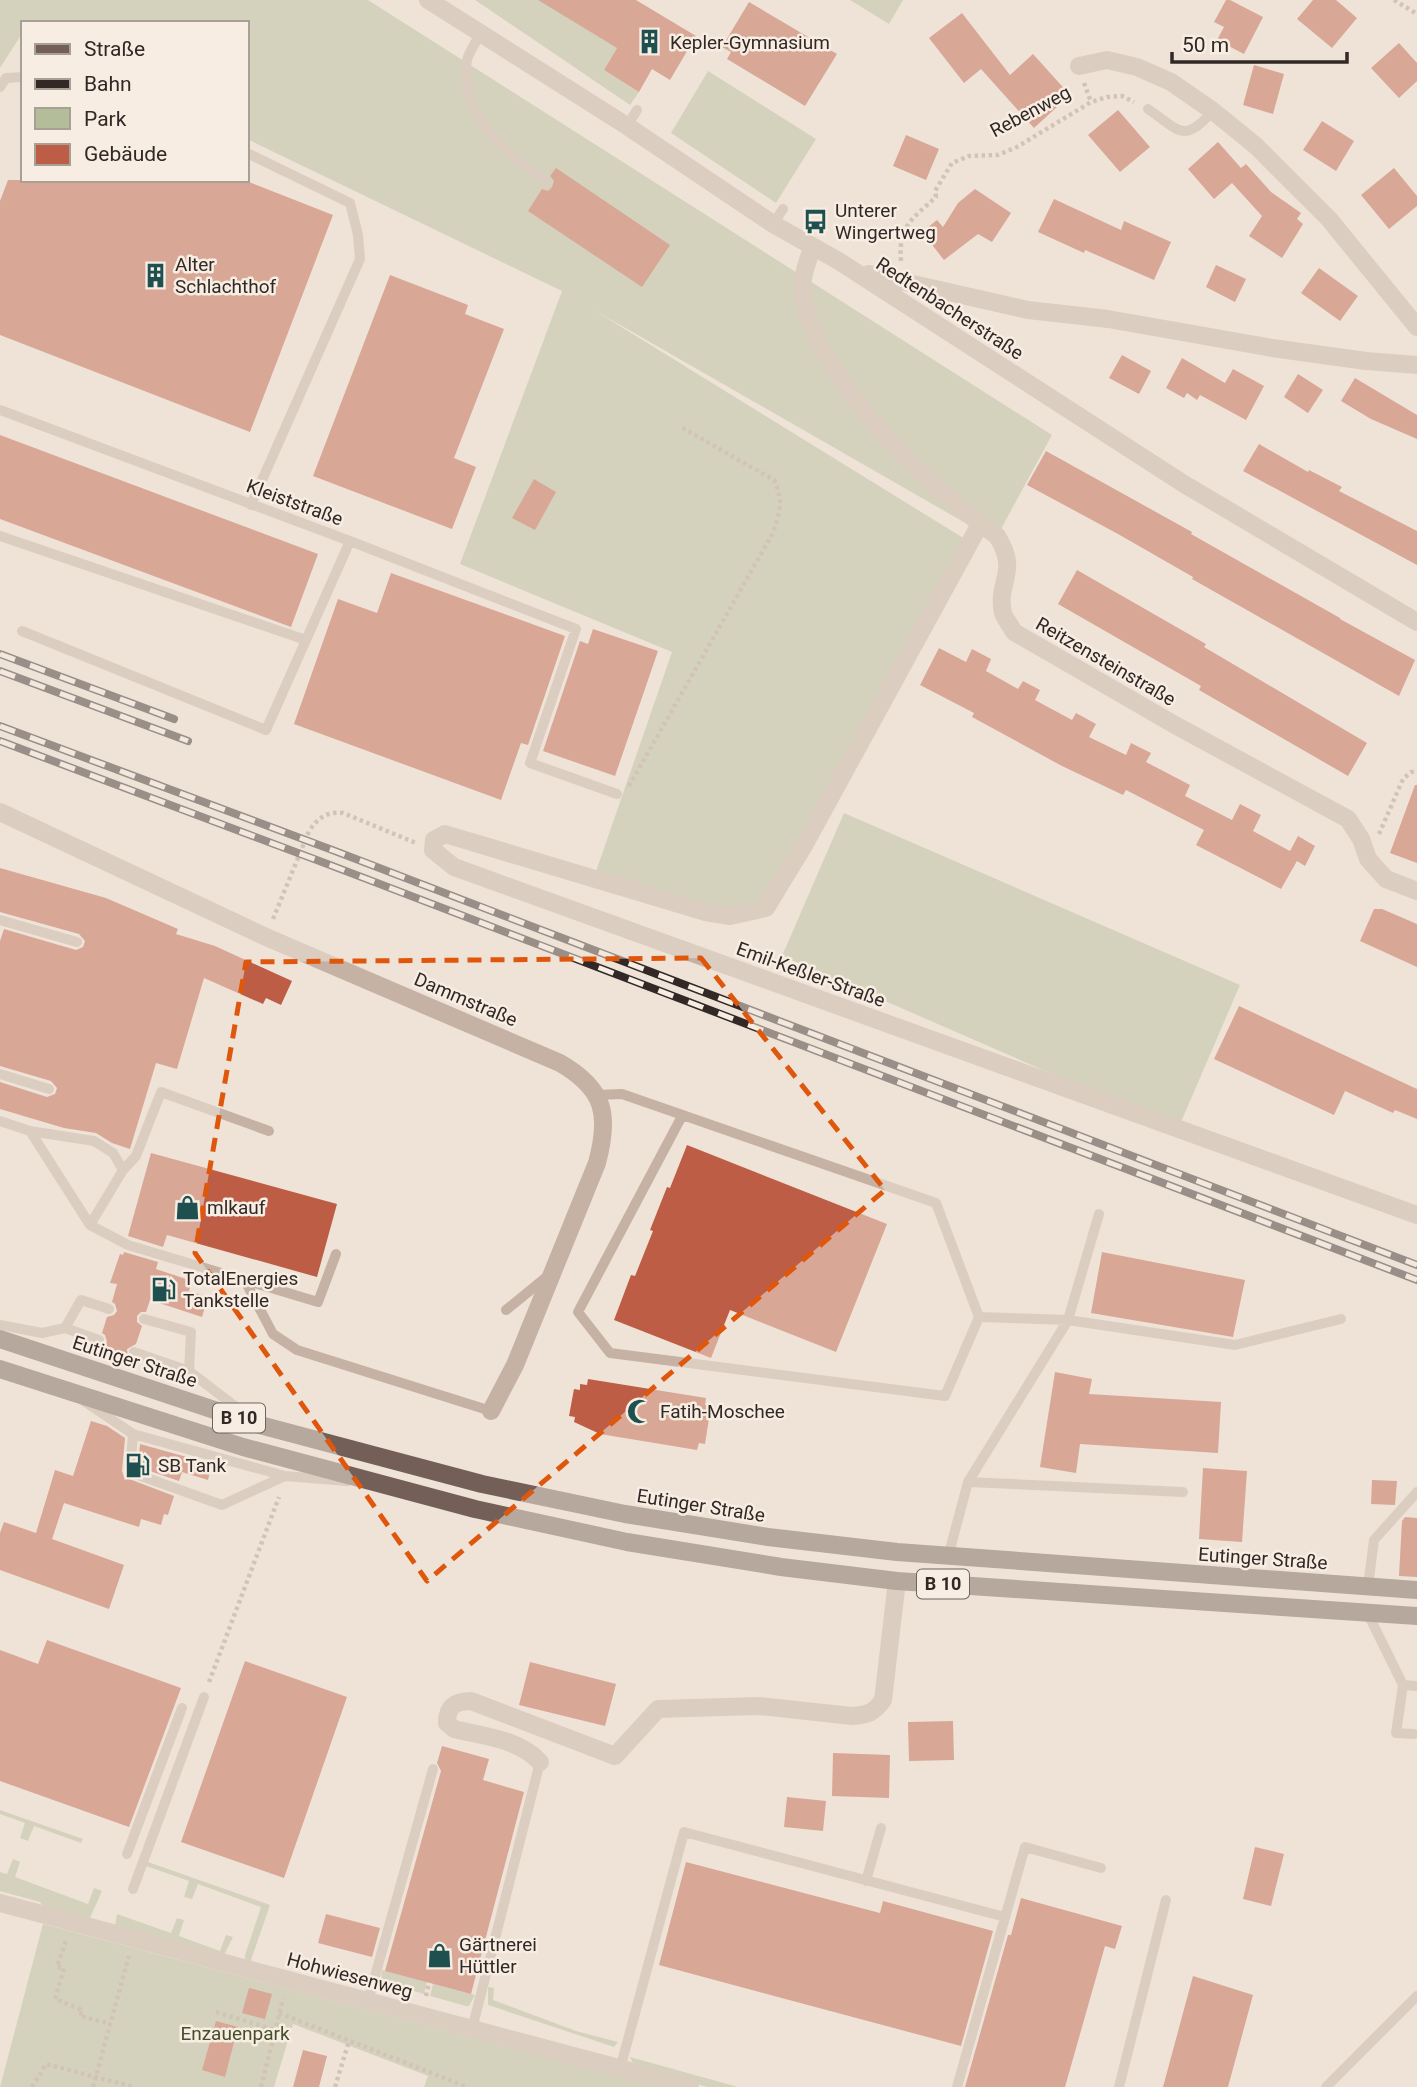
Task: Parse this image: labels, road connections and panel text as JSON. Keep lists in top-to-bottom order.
{
  "streets": {
    "main road": ["Eutinger Straße", "B 10"],
    "street": [
      "Rebenweg",
      "Redtenbacherstraße",
      "Reitzensteinstraße",
      "Emil-Keßler-Straße",
      "Dammstraße",
      "Hohwiesenweg"
    ],
    "lane": ["Kleiststraße"]
  },
  "crossings": [
    ["Redtenbacherstraße", "Reitzensteinstraße"]
  ],
  "parks": ["Enzauenpark"],
  "places": {
    "building": ["Kepler-Gymnasium", "Alter Schlachthof"],
    "bus stop": ["Unterer Wingertweg"],
    "shop": ["mlkauf", "Gärtnerei Hüttler"],
    "fuel station": ["TotalEnergies Tankstelle", "SB Tank"],
    "mosque": ["Fatih-Moschee"]
  },
  "legend": [
    "Straße",
    "Bahn",
    "Park",
    "Gebäude"
  ],
  "scale_bar": "50 m"
}
